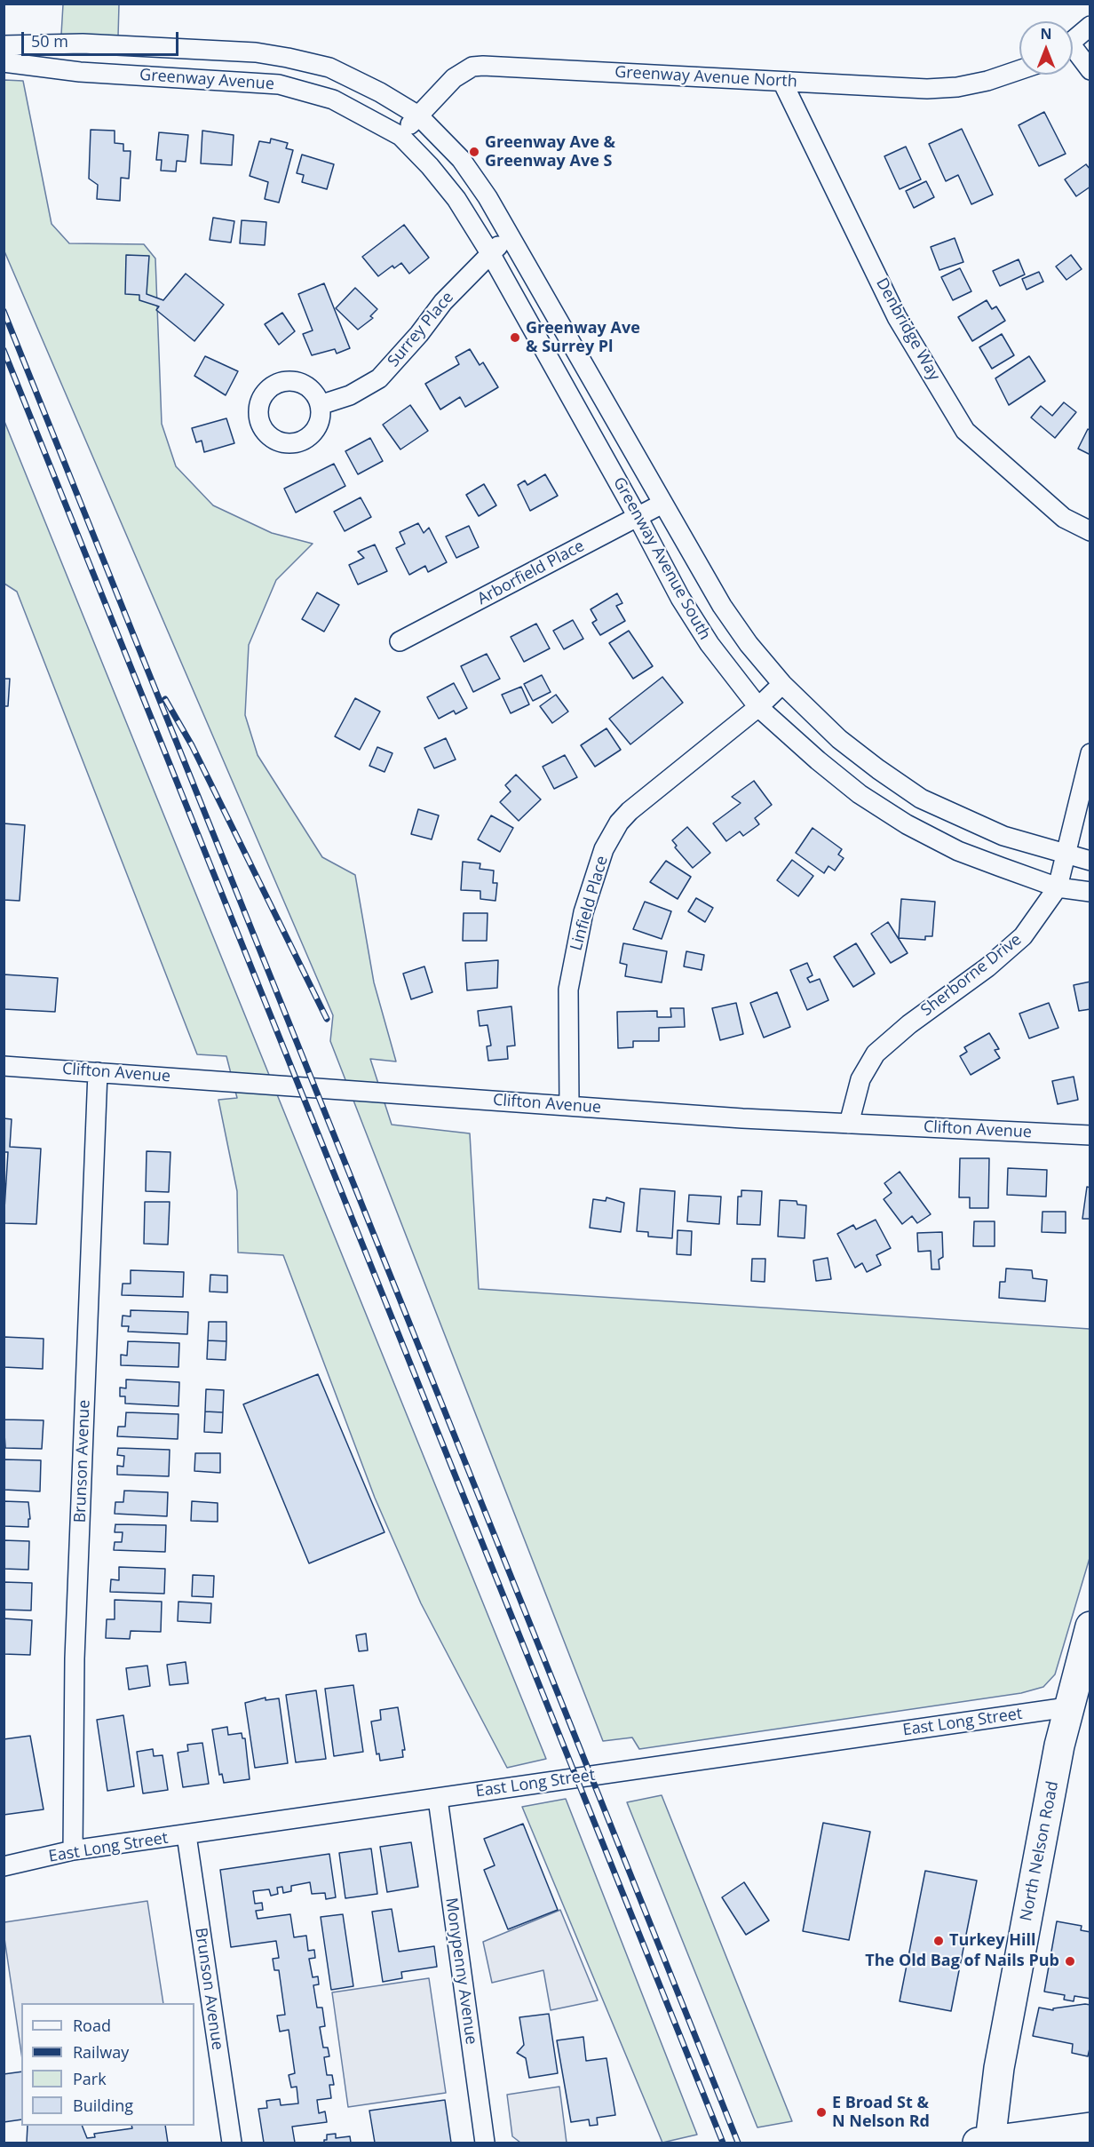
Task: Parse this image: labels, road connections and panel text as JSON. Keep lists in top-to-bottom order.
{
  "streets": {
    "main road": ["North Nelson Road"],
    "street": [
      "Greenway Avenue North",
      "Greenway Avenue",
      "Surrey Place",
      "Denbridge Way",
      "Greenway Avenue South",
      "Arborfield Place",
      "Linfield Place",
      "Sherborne Drive",
      "Clifton Avenue",
      "Brunson Avenue",
      "East Long Street",
      "Monypenny Avenue"
    ]
  },
  "crossings": [
    ["Greenway Avenue North", "Greenway Avenue"],
    ["Greenway Avenue North", "Denbridge Way"],
    ["Greenway Avenue North", "Greenway Avenue South"],
    ["Greenway Avenue", "Greenway Avenue South"],
    ["Surrey Place", "Greenway Avenue South"],
    ["Greenway Avenue South", "Arborfield Place"],
    ["Greenway Avenue South", "Linfield Place"],
    ["Greenway Avenue South", "Sherborne Drive"],
    ["Linfield Place", "Clifton Avenue"],
    ["Sherborne Drive", "Clifton Avenue"],
    ["Clifton Avenue", "Brunson Avenue"],
    ["Brunson Avenue", "East Long Street"],
    ["East Long Street", "North Nelson Road"],
    ["East Long Street", "Monypenny Avenue"]
  ],
  "places": [
    "Greenway Ave & Greenway Ave S",
    "Greenway Ave & Surrey Pl",
    "Turkey Hill",
    "The Old Bag of Nails Pub",
    "E Broad St & N Nelson Rd"
  ],
  "legend": [
    "Road",
    "Railway",
    "Park",
    "Building"
  ],
  "scale_bar": "50 m",
  "north": "top"
}
